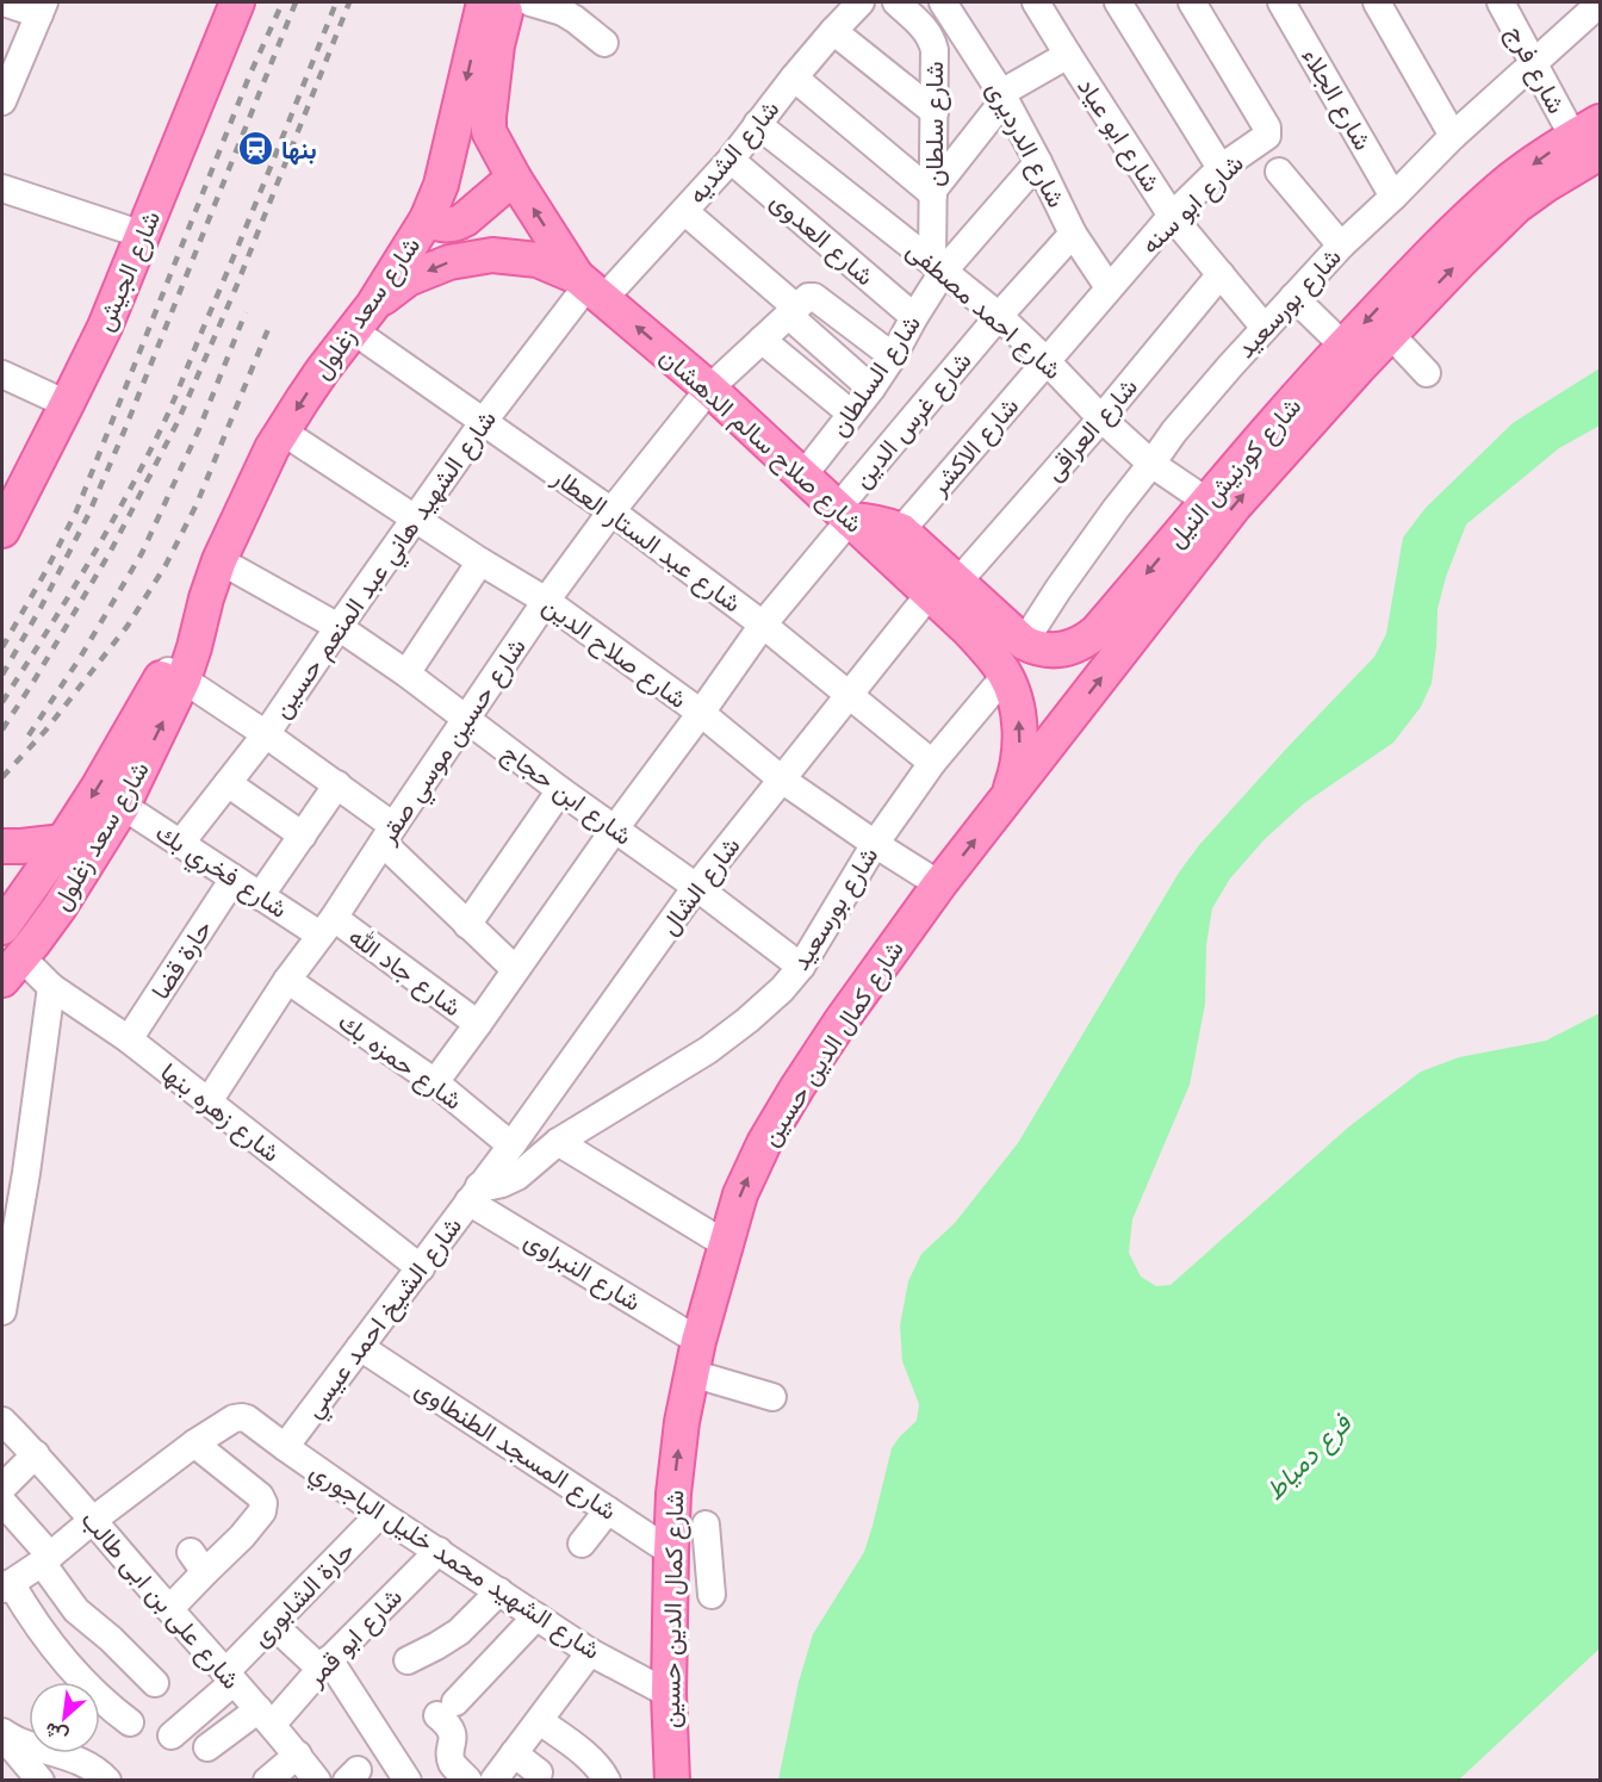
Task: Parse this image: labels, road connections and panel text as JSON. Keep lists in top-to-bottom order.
{
  "streets": {
    "main road": [
      "شارع الجيش",
      "شارع سعد زغلول",
      "شارع صلاح سالم الدهشان",
      "شارع كورنيش النيل",
      "شارع كمال الدين حسين"
    ],
    "street": [
      "شارع فرج",
      "شارع الجلاء",
      "شارع سلطان",
      "شارع ابو عياد",
      "شارع الدرديرى",
      "شارع الشديه",
      "شارع ابو سنه",
      "شارع العدوى",
      "شارع بورسعيد",
      "شارع احمد مصطفى",
      "شارع السلطان",
      "شارع غرس الدين",
      "شارع العراقى",
      "شارع الاكشر",
      "شارع عبد الستار العطار",
      "شارع الشهيد هاني عبد المنعم حسين",
      "شارع صلاح الدين",
      "شارع حسين موسي صقر",
      "شارع ابن حجاج",
      "شارع فخري بك",
      "شارع الشال",
      "حارة قضا",
      "شارع جاد الله",
      "شارع حمزه بك",
      "شارع زهره بنها",
      "شارع النبراوى",
      "شارع الشيخ احمد عيسي",
      "شارع المسجد الطنطاوى",
      "شارع الشهيد محمد خليل الباجوري",
      "حارة الشابورى",
      "شارع على بن ابى طالب",
      "شارع ابو قمر"
    ]
  },
  "crossings": [
    ["شارع فرج", "شارع بورسعيد"],
    ["شارع فرج", "شارع كورنيش النيل"],
    ["شارع الجلاء", "شارع بورسعيد"],
    ["شارع سلطان", "شارع احمد مصطفى"],
    ["شارع سلطان", "شارع السلطان"],
    ["شارع ابو عياد", "شارع ابو سنه"],
    ["شارع ابو عياد", "شارع بورسعيد"],
    ["شارع ابو عياد", "شارع العراقى"],
    ["شارع الدرديرى", "شارع ابو سنه"],
    ["شارع الدرديرى", "شارع السلطان"],
    ["شارع الدرديرى", "شارع غرس الدين"],
    ["شارع الشديه", "شارع العدوى"],
    ["شارع الشديه", "شارع احمد مصطفى"],
    ["شارع الشديه", "شارع صلاح سالم الدهشان"],
    ["شارع الشديه", "شارع الشهيد هاني عبد المنعم حسين"],
    ["شارع ابو سنه", "شارع احمد مصطفى"],
    ["شارع ابو سنه", "شارع الاكشر"],
    ["شارع العدوى", "شارع السلطان"],
    ["شارع بورسعيد", "شارع احمد مصطفى"],
    ["شارع بورسعيد", "شارع صلاح سالم الدهشان"],
    ["شارع بورسعيد", "شارع كورنيش النيل"],
    ["شارع بورسعيد", "شارع عبد الستار العطار"],
    ["شارع بورسعيد", "شارع صلاح الدين"],
    ["شارع بورسعيد", "شارع ابن حجاج"],
    ["شارع بورسعيد", "شارع الشال"],
    ["شارع بورسعيد", "شارع النبراوى"],
    ["شارع بورسعيد", "شارع الشيخ احمد عيسي"],
    ["شارع سعد زغلول", "شارع صلاح سالم الدهشان"],
    ["شارع سعد زغلول", "شارع عبد الستار العطار"],
    ["شارع سعد زغلول", "شارع صلاح الدين"],
    ["شارع سعد زغلول", "شارع ابن حجاج"],
    ["شارع سعد زغلول", "شارع فخري بك"],
    ["شارع سعد زغلول", "شارع زهره بنها"],
    ["شارع احمد مصطفى", "شارع السلطان"],
    ["شارع احمد مصطفى", "شارع غرس الدين"],
    ["شارع احمد مصطفى", "شارع العراقى"],
    ["شارع احمد مصطفى", "شارع الاكشر"],
    ["شارع احمد مصطفى", "شارع كورنيش النيل"],
    ["شارع السلطان", "شارع صلاح سالم الدهشان"],
    ["شارع غرس الدين", "شارع صلاح سالم الدهشان"],
    ["شارع غرس الدين", "شارع كورنيش النيل"],
    ["شارع غرس الدين", "شارع عبد الستار العطار"],
    ["شارع غرس الدين", "شارع صلاح الدين"],
    ["شارع غرس الدين", "شارع ابن حجاج"],
    ["شارع غرس الدين", "شارع جاد الله"],
    ["شارع غرس الدين", "شارع حمزه بك"],
    ["شارع العراقى", "شارع صلاح سالم الدهشان"],
    ["شارع العراقى", "شارع كورنيش النيل"],
    ["شارع العراقى", "شارع الشال"],
    ["شارع صلاح سالم الدهشان", "شارع كورنيش النيل"],
    ["شارع صلاح سالم الدهشان", "شارع عبد الستار العطار"],
    ["شارع صلاح سالم الدهشان", "شارع الشهيد هاني عبد المنعم حسين"],
    ["شارع صلاح سالم الدهشان", "شارع حسين موسي صقر"],
    ["شارع صلاح سالم الدهشان", "شارع الشال"],
    ["شارع صلاح سالم الدهشان", "شارع كمال الدين حسين"],
    ["شارع الاكشر", "شارع كورنيش النيل"],
    ["شارع كورنيش النيل", "شارع الشال"],
    ["شارع كورنيش النيل", "شارع كمال الدين حسين"],
    ["شارع عبد الستار العطار", "شارع الشهيد هاني عبد المنعم حسين"],
    ["شارع عبد الستار العطار", "شارع حسين موسي صقر"],
    ["شارع عبد الستار العطار", "شارع الشال"],
    ["شارع الشهيد هاني عبد المنعم حسين", "شارع صلاح الدين"],
    ["شارع الشهيد هاني عبد المنعم حسين", "شارع ابن حجاج"],
    ["شارع الشهيد هاني عبد المنعم حسين", "شارع فخري بك"],
    ["شارع صلاح الدين", "شارع حسين موسي صقر"],
    ["شارع صلاح الدين", "شارع الشال"],
    ["شارع صلاح الدين", "شارع كمال الدين حسين"],
    ["شارع حسين موسي صقر", "شارع ابن حجاج"],
    ["شارع حسين موسي صقر", "شارع فخري بك"],
    ["شارع حسين موسي صقر", "شارع جاد الله"],
    ["شارع حسين موسي صقر", "شارع حمزه بك"],
    ["شارع حسين موسي صقر", "شارع زهره بنها"],
    ["شارع ابن حجاج", "شارع الشال"],
    ["شارع فخري بك", "حارة قضا"],
    ["شارع فخري بك", "شارع جاد الله"],
    ["شارع الشال", "شارع حمزه بك"],
    ["شارع الشال", "شارع النبراوى"],
    ["شارع الشال", "شارع الشيخ احمد عيسي"],
    ["حارة قضا", "شارع زهره بنها"],
    ["شارع كمال الدين حسين", "شارع النبراوى"],
    ["شارع كمال الدين حسين", "شارع المسجد الطنطاوى"],
    ["شارع كمال الدين حسين", "شارع الشهيد محمد خليل الباجوري"],
    ["شارع زهره بنها", "شارع الشيخ احمد عيسي"],
    ["شارع النبراوى", "شارع الشيخ احمد عيسي"],
    ["شارع الشيخ احمد عيسي", "شارع المسجد الطنطاوى"],
    ["شارع الشيخ احمد عيسي", "شارع الشهيد محمد خليل الباجوري"],
    ["شارع الشهيد محمد خليل الباجوري", "حارة الشابورى"],
    ["شارع الشهيد محمد خليل الباجوري", "شارع ابو قمر"],
    ["حارة الشابورى", "شارع على بن ابى طالب"],
    ["شارع على بن ابى طالب", "شارع ابو قمر"]
  ],
  "one_way": ["شارع كمال الدين حسين"],
  "water": ["فرع دمياط"],
  "places": {
    "station": ["بنها"]
  },
  "north": "bottom left"
}
